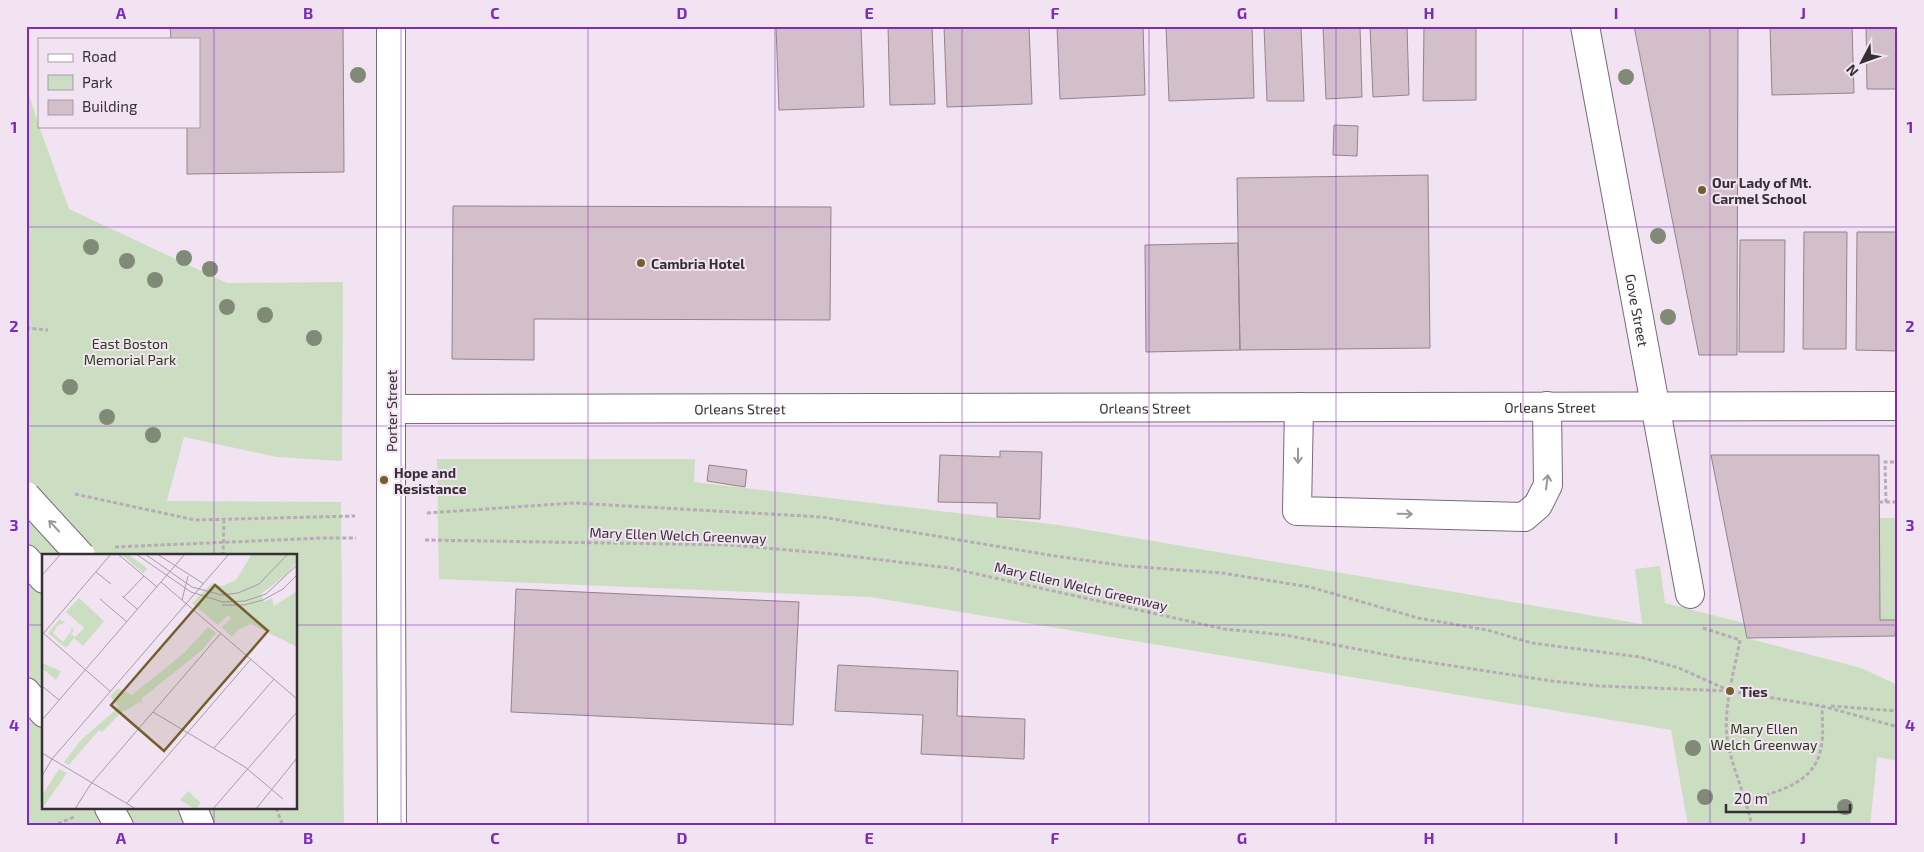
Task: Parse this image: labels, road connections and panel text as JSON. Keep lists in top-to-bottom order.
{
  "streets": {
    "main road": ["Gove Street", "Orleans Street", "Porter Street"],
    "path": ["Mary Ellen Welch Greenway"]
  },
  "crossings": [
    ["Gove Street", "Orleans Street"],
    ["Orleans Street", "Porter Street"]
  ],
  "parks": ["East Boston Memorial Park", "Mary Ellen Welch Greenway"],
  "places": [
    "Our Lady of Mt. Carmel School",
    "Cambria Hotel",
    "Hope and Resistance",
    "Ties"
  ],
  "legend": ["Road", "Park", "Building"],
  "scale_bar": "20 m",
  "north": "bottom left",
  "grid": {
    "columns": [
      "A",
      "B",
      "C",
      "D",
      "E",
      "F",
      "G",
      "H",
      "I",
      "J"
    ],
    "rows": [
      "1",
      "2",
      "3",
      "4"
    ]
  }
}
